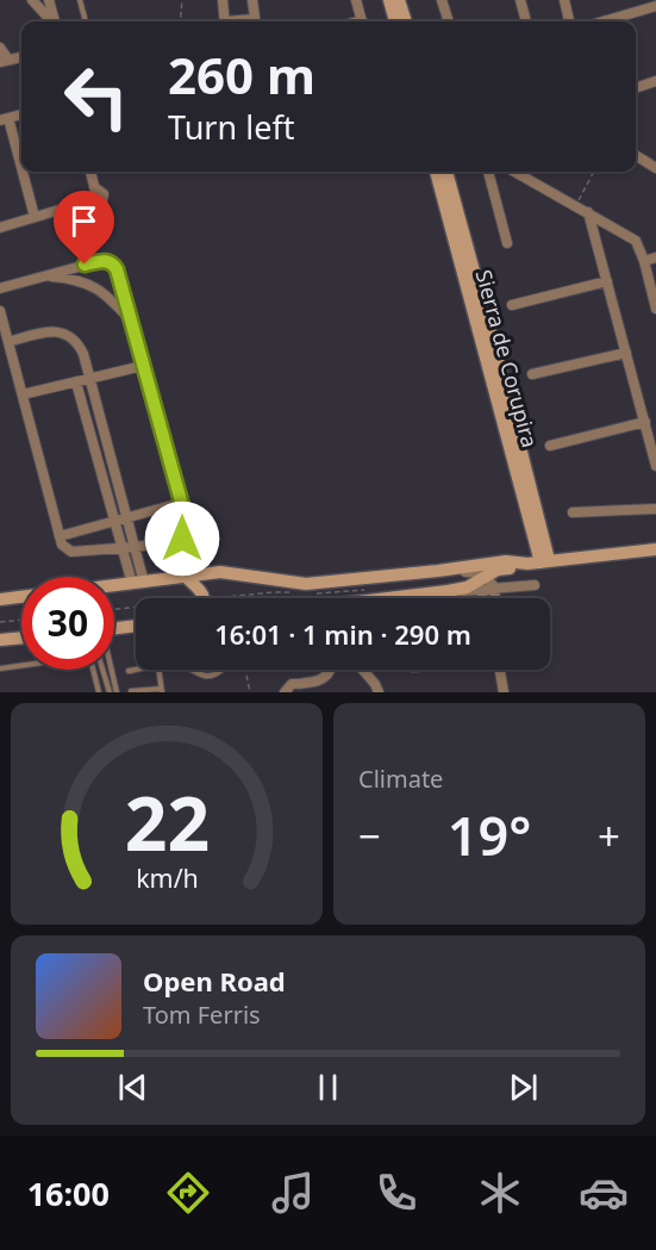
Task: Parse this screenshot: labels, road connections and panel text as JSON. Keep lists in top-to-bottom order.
{
  "streets": {
    "main road": ["Sierra de Corupira"]
  },
  "page": {
    "turn": ["260 m", "Turn left"],
    "limit": "30",
    "trip": "16:01 · 1 min · 290 m",
    "tile": "Climate",
    "heat": ["−", "19°", "+"],
    "song": ["Open Road", "Tom Ferris"],
    "tabs": "16:00",
    "gauge": ["22", "km/h"]
  }
}
